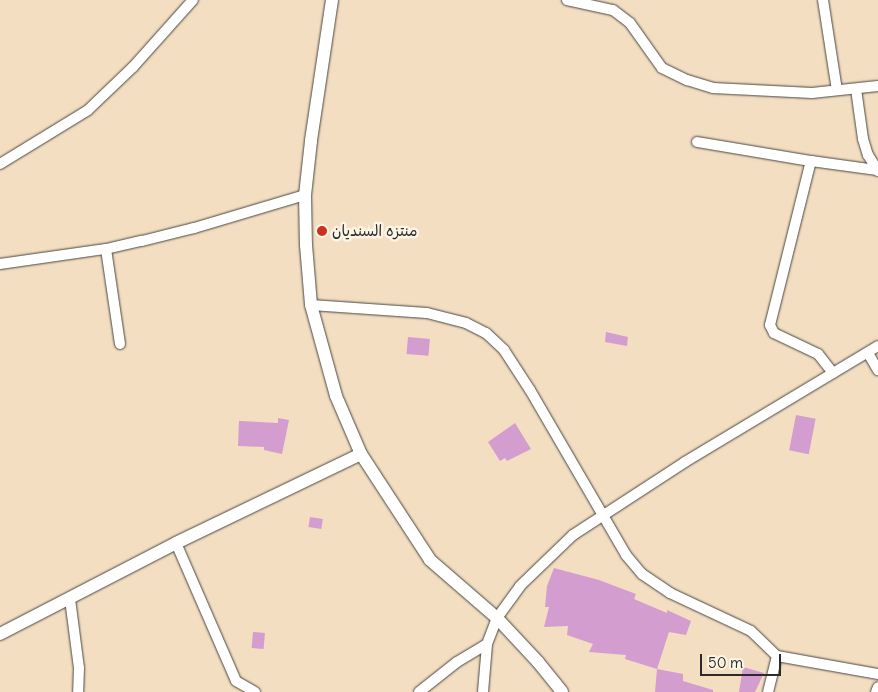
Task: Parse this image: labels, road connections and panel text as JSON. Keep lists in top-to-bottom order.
{
  "places": ["منتزه السنديان"],
  "scale_bar": "50 m"
}
